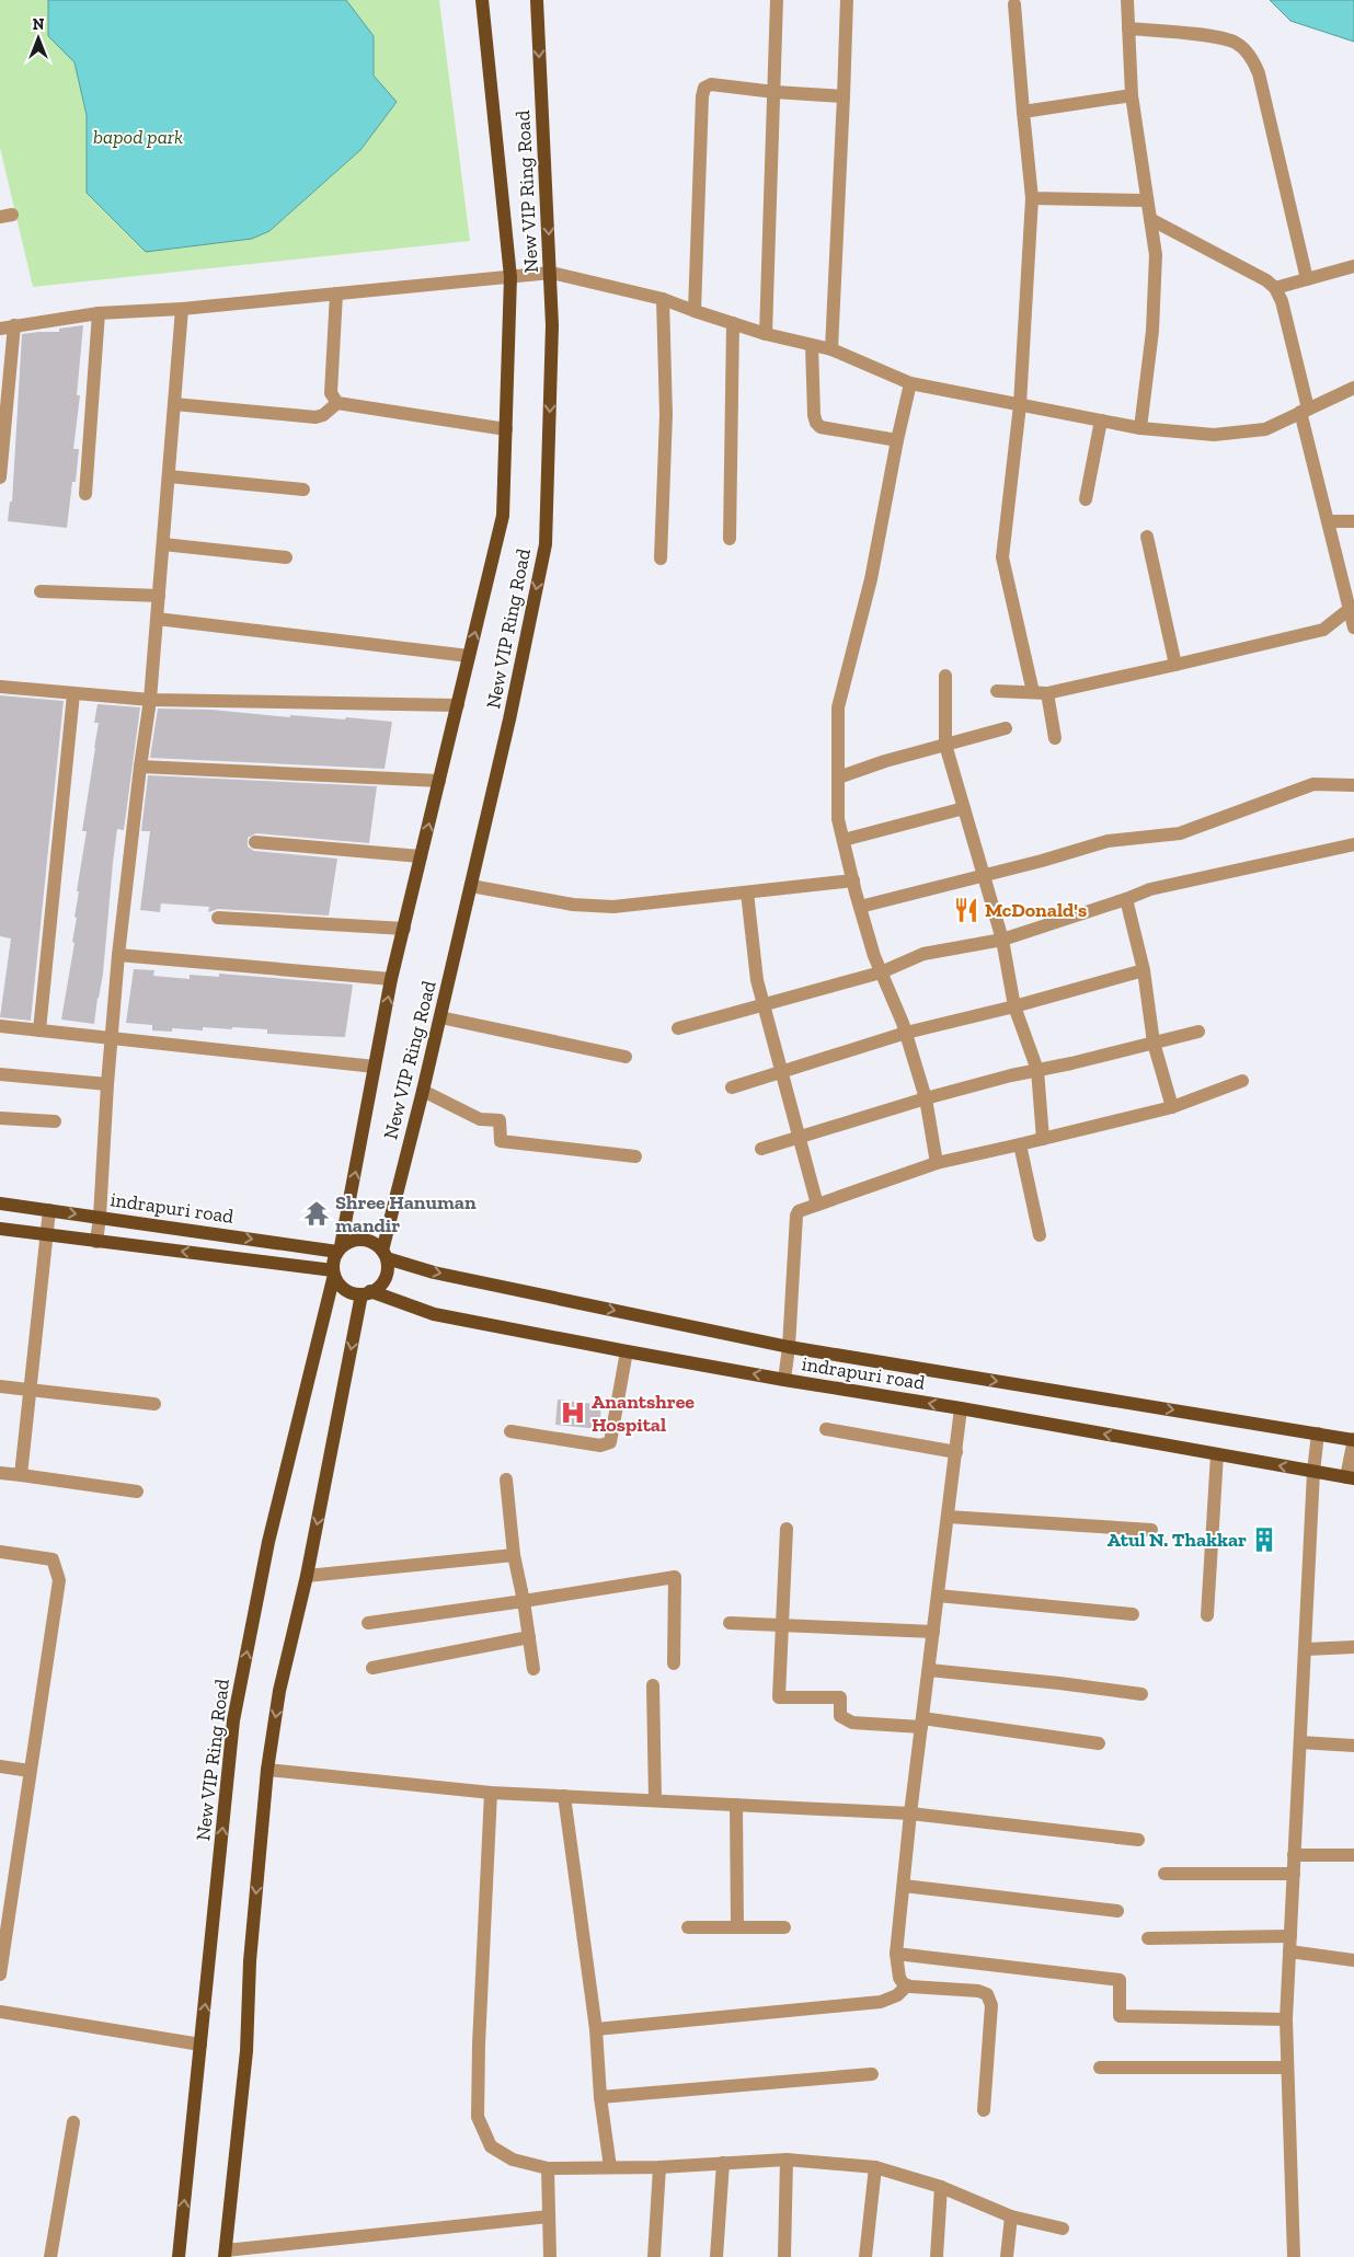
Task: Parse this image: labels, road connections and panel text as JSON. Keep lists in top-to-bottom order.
{
  "streets": {
    "main road": ["New VIP Ring Road", "indrapuri road"]
  },
  "crossings": [
    ["New VIP Ring Road", "indrapuri road"]
  ],
  "parks": ["bapod park"],
  "places": {
    "restaurant": ["McDonald's"],
    "temple": ["Shree Hanuman mandir"],
    "hospital": ["Anantshree Hospital"],
    "building": ["Atul N. Thakkar"]
  },
  "north": "top"
}
